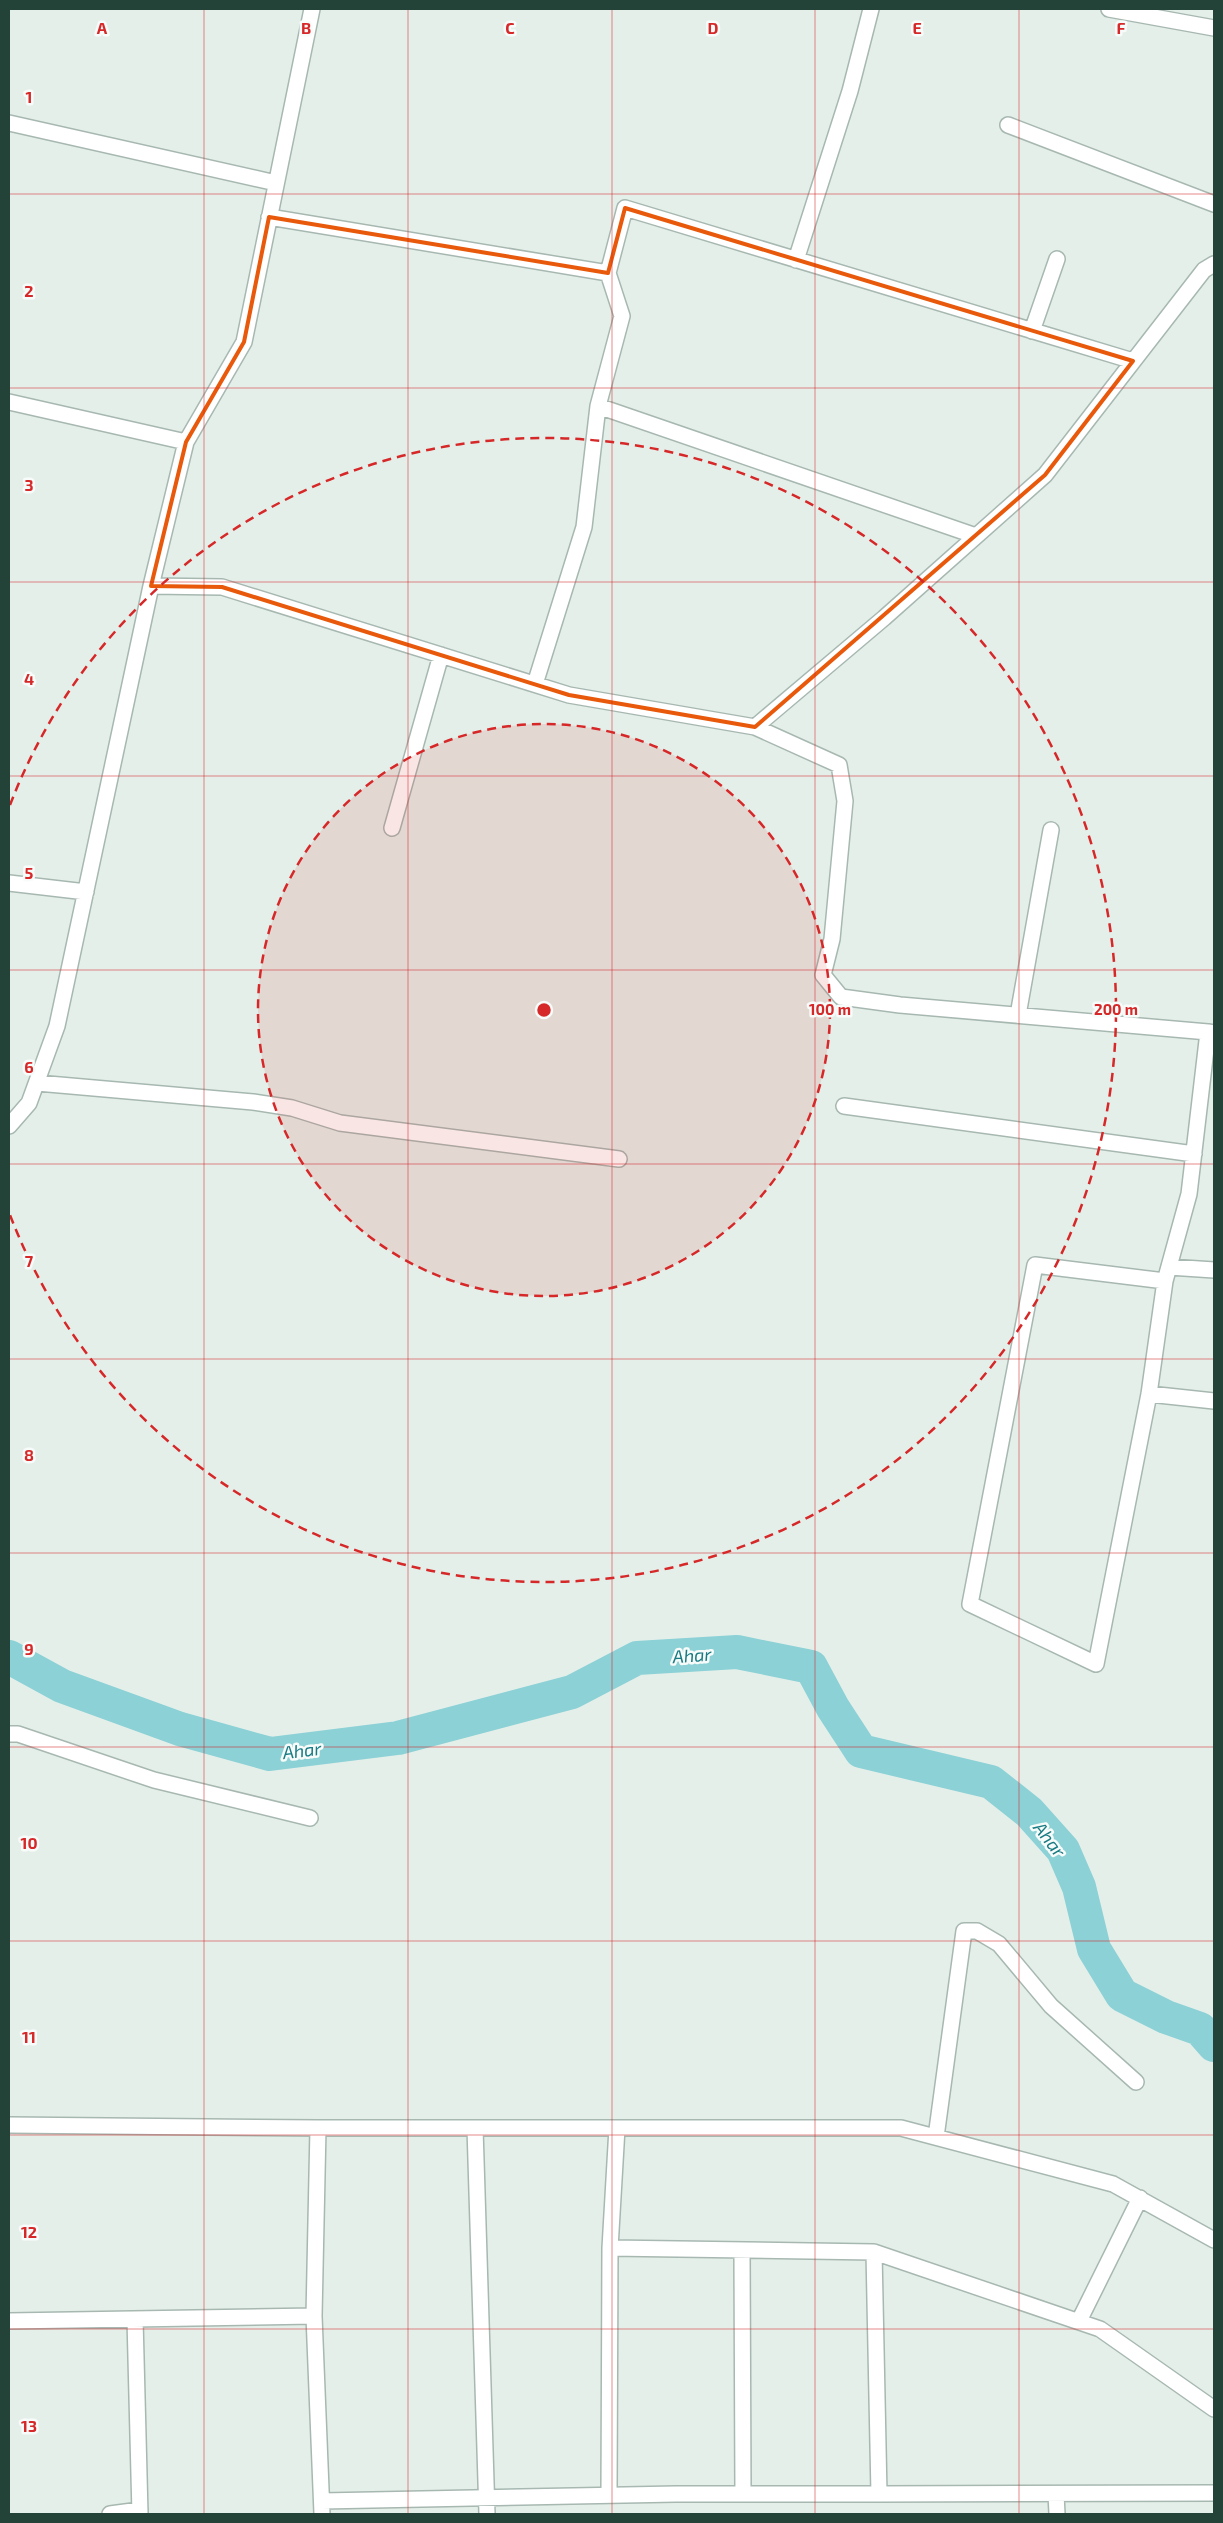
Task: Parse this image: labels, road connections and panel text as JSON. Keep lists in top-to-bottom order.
{
  "water": ["Ahar"],
  "grid": {
    "columns": [
      "A",
      "B",
      "C",
      "D",
      "E",
      "F"
    ],
    "rows": [
      "1",
      "2",
      "3",
      "4",
      "5",
      "6",
      "7",
      "8",
      "9",
      "10",
      "11",
      "12",
      "13"
    ]
  },
  "rings": ["100 m", "200 m"]
}
